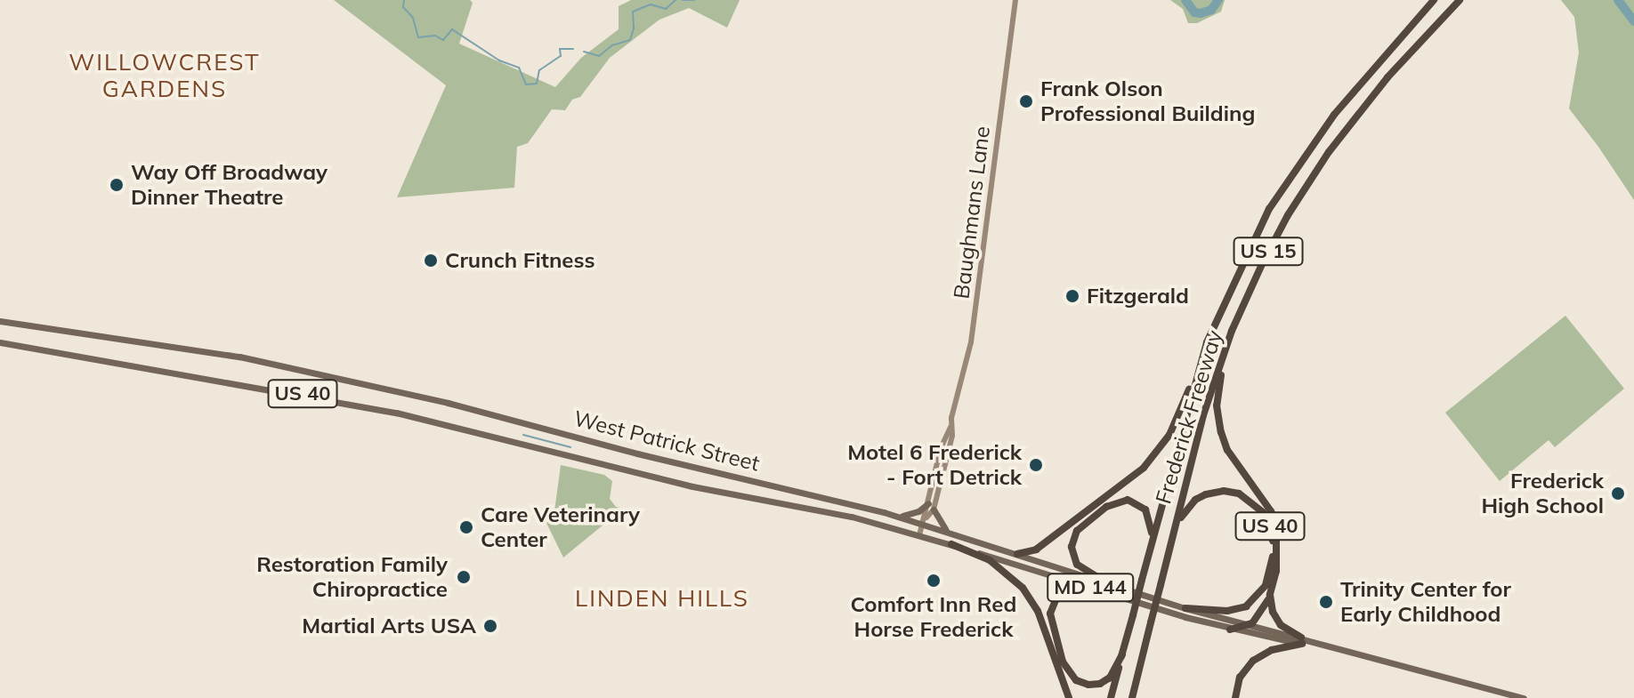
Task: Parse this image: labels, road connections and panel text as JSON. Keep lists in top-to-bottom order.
{
  "streets": {
    "highway": ["US 15", "US 40", "Frederick Freeway"],
    "main road": ["Baughmans Lane", "West Patrick Street", "MD 144"]
  },
  "crossings": [
    ["Baughmans Lane", "West Patrick Street"],
    ["US 40", "Frederick Freeway"],
    ["US 40", "West Patrick Street"]
  ],
  "districts": ["WILLOWCREST GARDENS", "LINDEN HILLS"],
  "places": [
    "Frank Olson Professional Building",
    "Way Off Broadway Dinner Theatre",
    "Crunch Fitness",
    "Fitzgerald",
    "Motel 6 Frederick - Fort Detrick",
    "Frederick High School",
    "Care Veterinary Center",
    "Restoration Family Chiropractice",
    "Comfort Inn Red Horse Frederick",
    "Trinity Center for Early Childhood",
    "Martial Arts USA"
  ]
}
